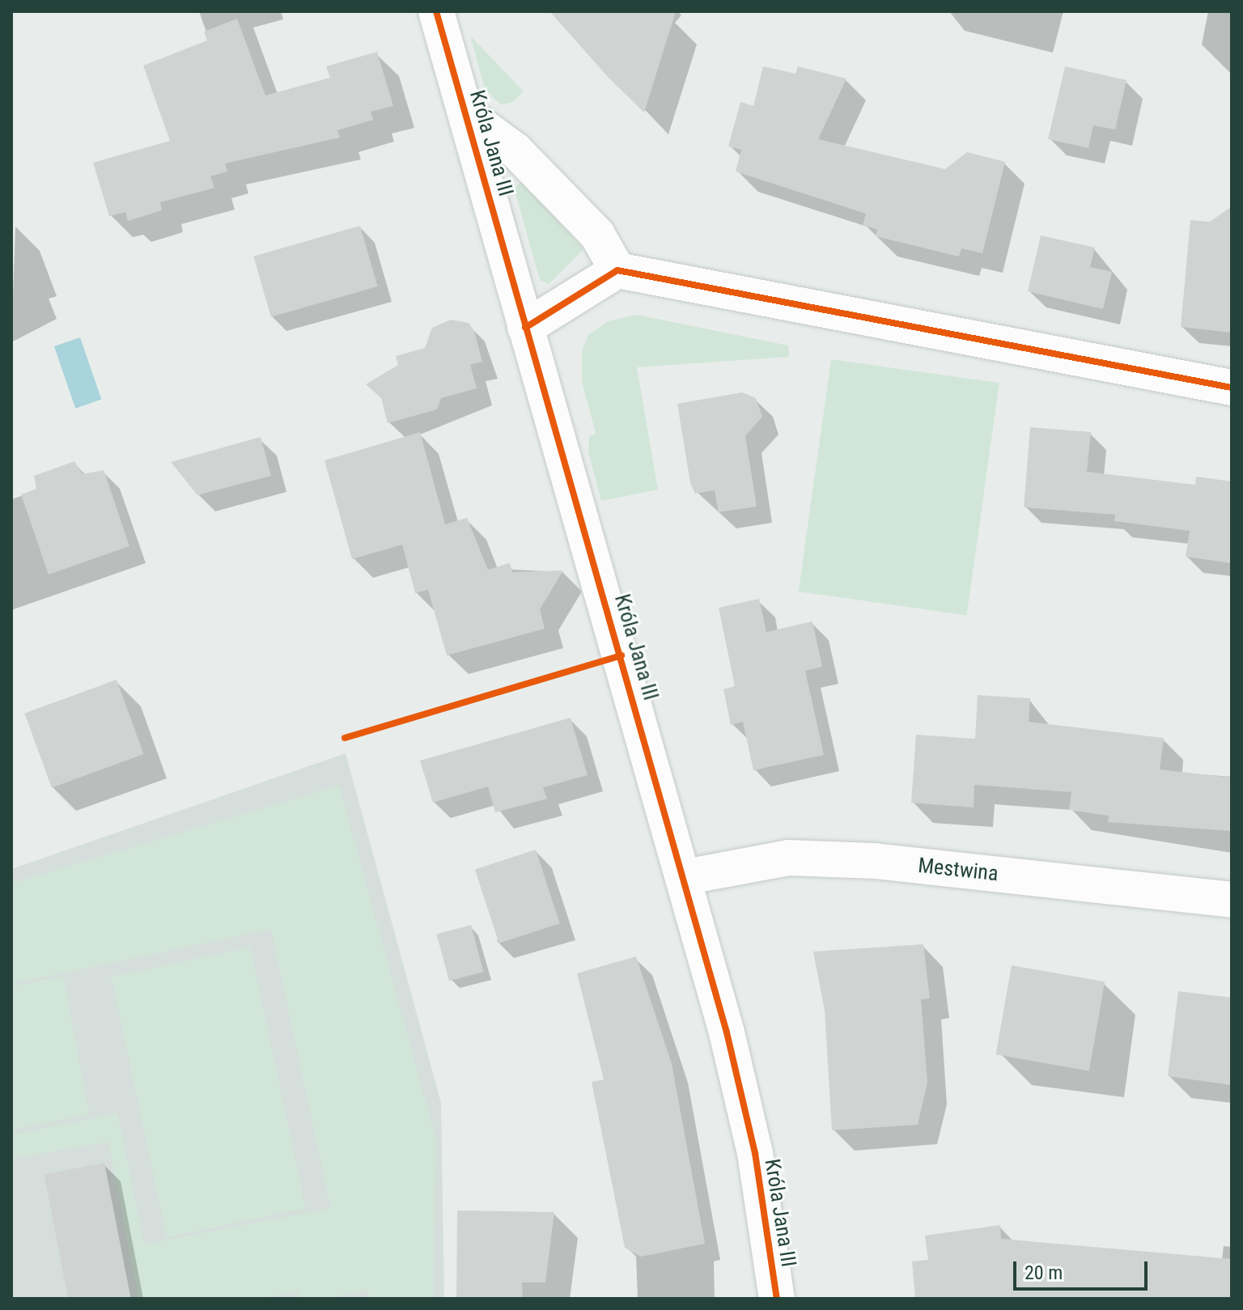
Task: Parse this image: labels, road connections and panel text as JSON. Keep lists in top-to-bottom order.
{
  "streets": {
    "street": ["Króla Jana III", "Mestwina"]
  },
  "crossings": [
    ["Króla Jana III", "Mestwina"]
  ],
  "scale_bar": "20 m"
}
